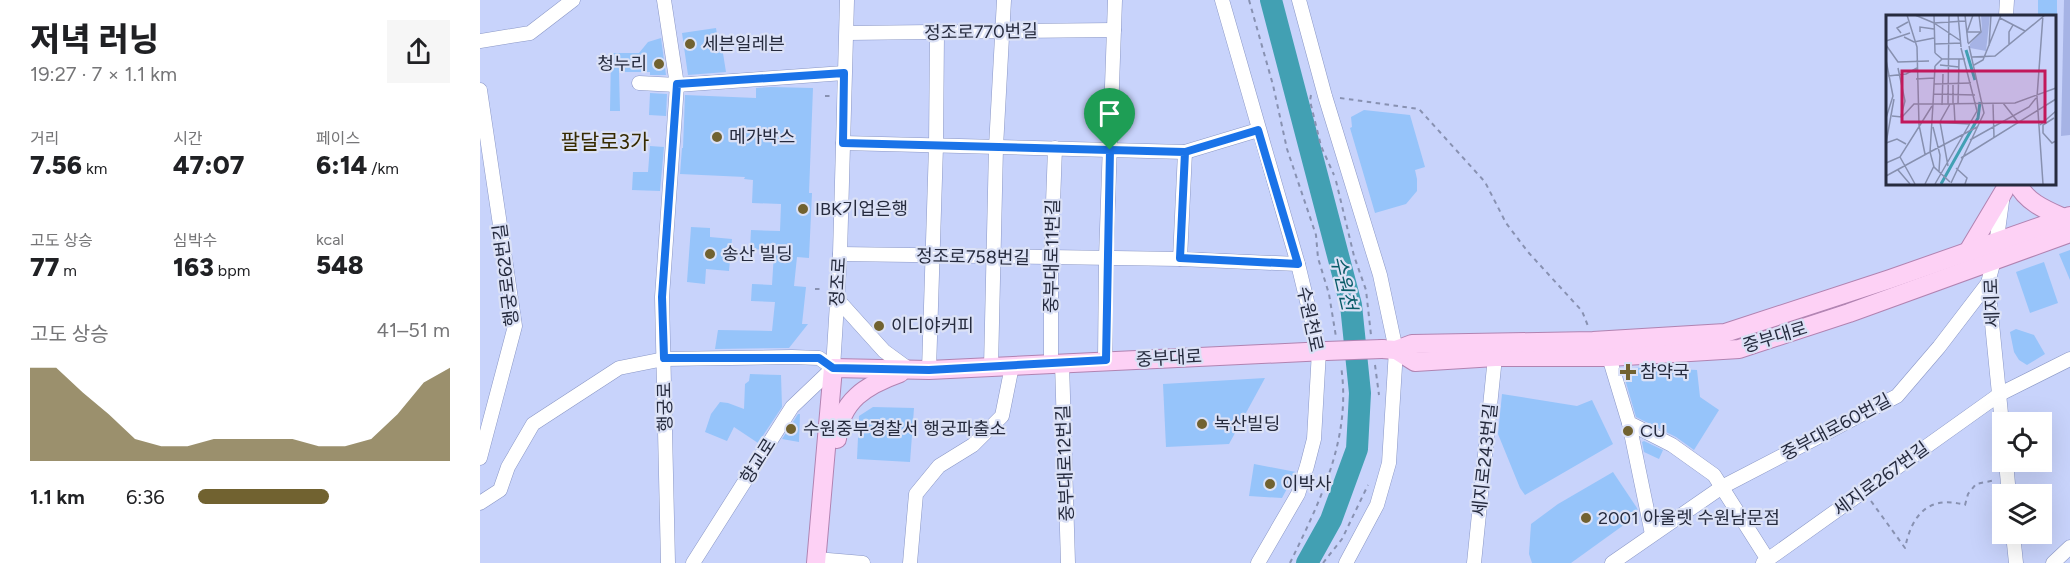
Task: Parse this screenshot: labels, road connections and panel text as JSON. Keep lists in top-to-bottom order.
{
  "streets": {
    "main road": ["정조로", "중부대로"],
    "street": [
      "정조로770번길",
      "중부대로11번길",
      "정조로758번길",
      "행궁로62번길",
      "세지로",
      "수원천로",
      "행궁로",
      "중부대로60번길",
      "세지로243번길",
      "향교로",
      "중부대로12번길",
      "세지로267번길"
    ]
  },
  "crossings": [
    ["정조로770번길", "정조로"],
    ["중부대로11번길", "정조로758번길"],
    ["중부대로11번길", "중부대로"],
    ["중부대로11번길", "중부대로12번길"],
    ["정조로758번길", "정조로"],
    ["정조로758번길", "수원천로"],
    ["정조로", "중부대로"],
    ["정조로", "향교로"],
    ["세지로", "중부대로"],
    ["세지로", "중부대로60번길"],
    ["세지로", "세지로267번길"],
    ["수원천로", "중부대로"],
    ["중부대로", "세지로243번길"],
    ["중부대로", "향교로"],
    ["중부대로", "중부대로12번길"]
  ],
  "districts": ["팔달로3가"],
  "water": ["수원천"],
  "places": {
    "other": [
      "세븐일레븐",
      "청누리",
      "메가박스",
      "IBK기업은행",
      "송산 빌딩",
      "이디야커피",
      "녹산빌딩",
      "수원중부경찰서 행궁파출소",
      "CU",
      "이박사",
      "2001 아울렛 수원남문점"
    ],
    "health": ["참약국"]
  },
  "page": {
    "heading": ["저녁 러닝", "19:27 · 7 × 1.1 km"],
    "stats": [
      ["거리", "7.56 km"],
      ["시간", "47:07"],
      ["페이스", "6:14 /km"],
      ["고도 상승", "77 m"],
      ["심박수", "163 bpm"],
      ["kcal", "548"]
    ],
    "chart": ["고도 상승", "41–51 m"],
    "list": [
      {
        "name": "1.1 km",
        "note": "6:36"
      }
    ]
  }
}
